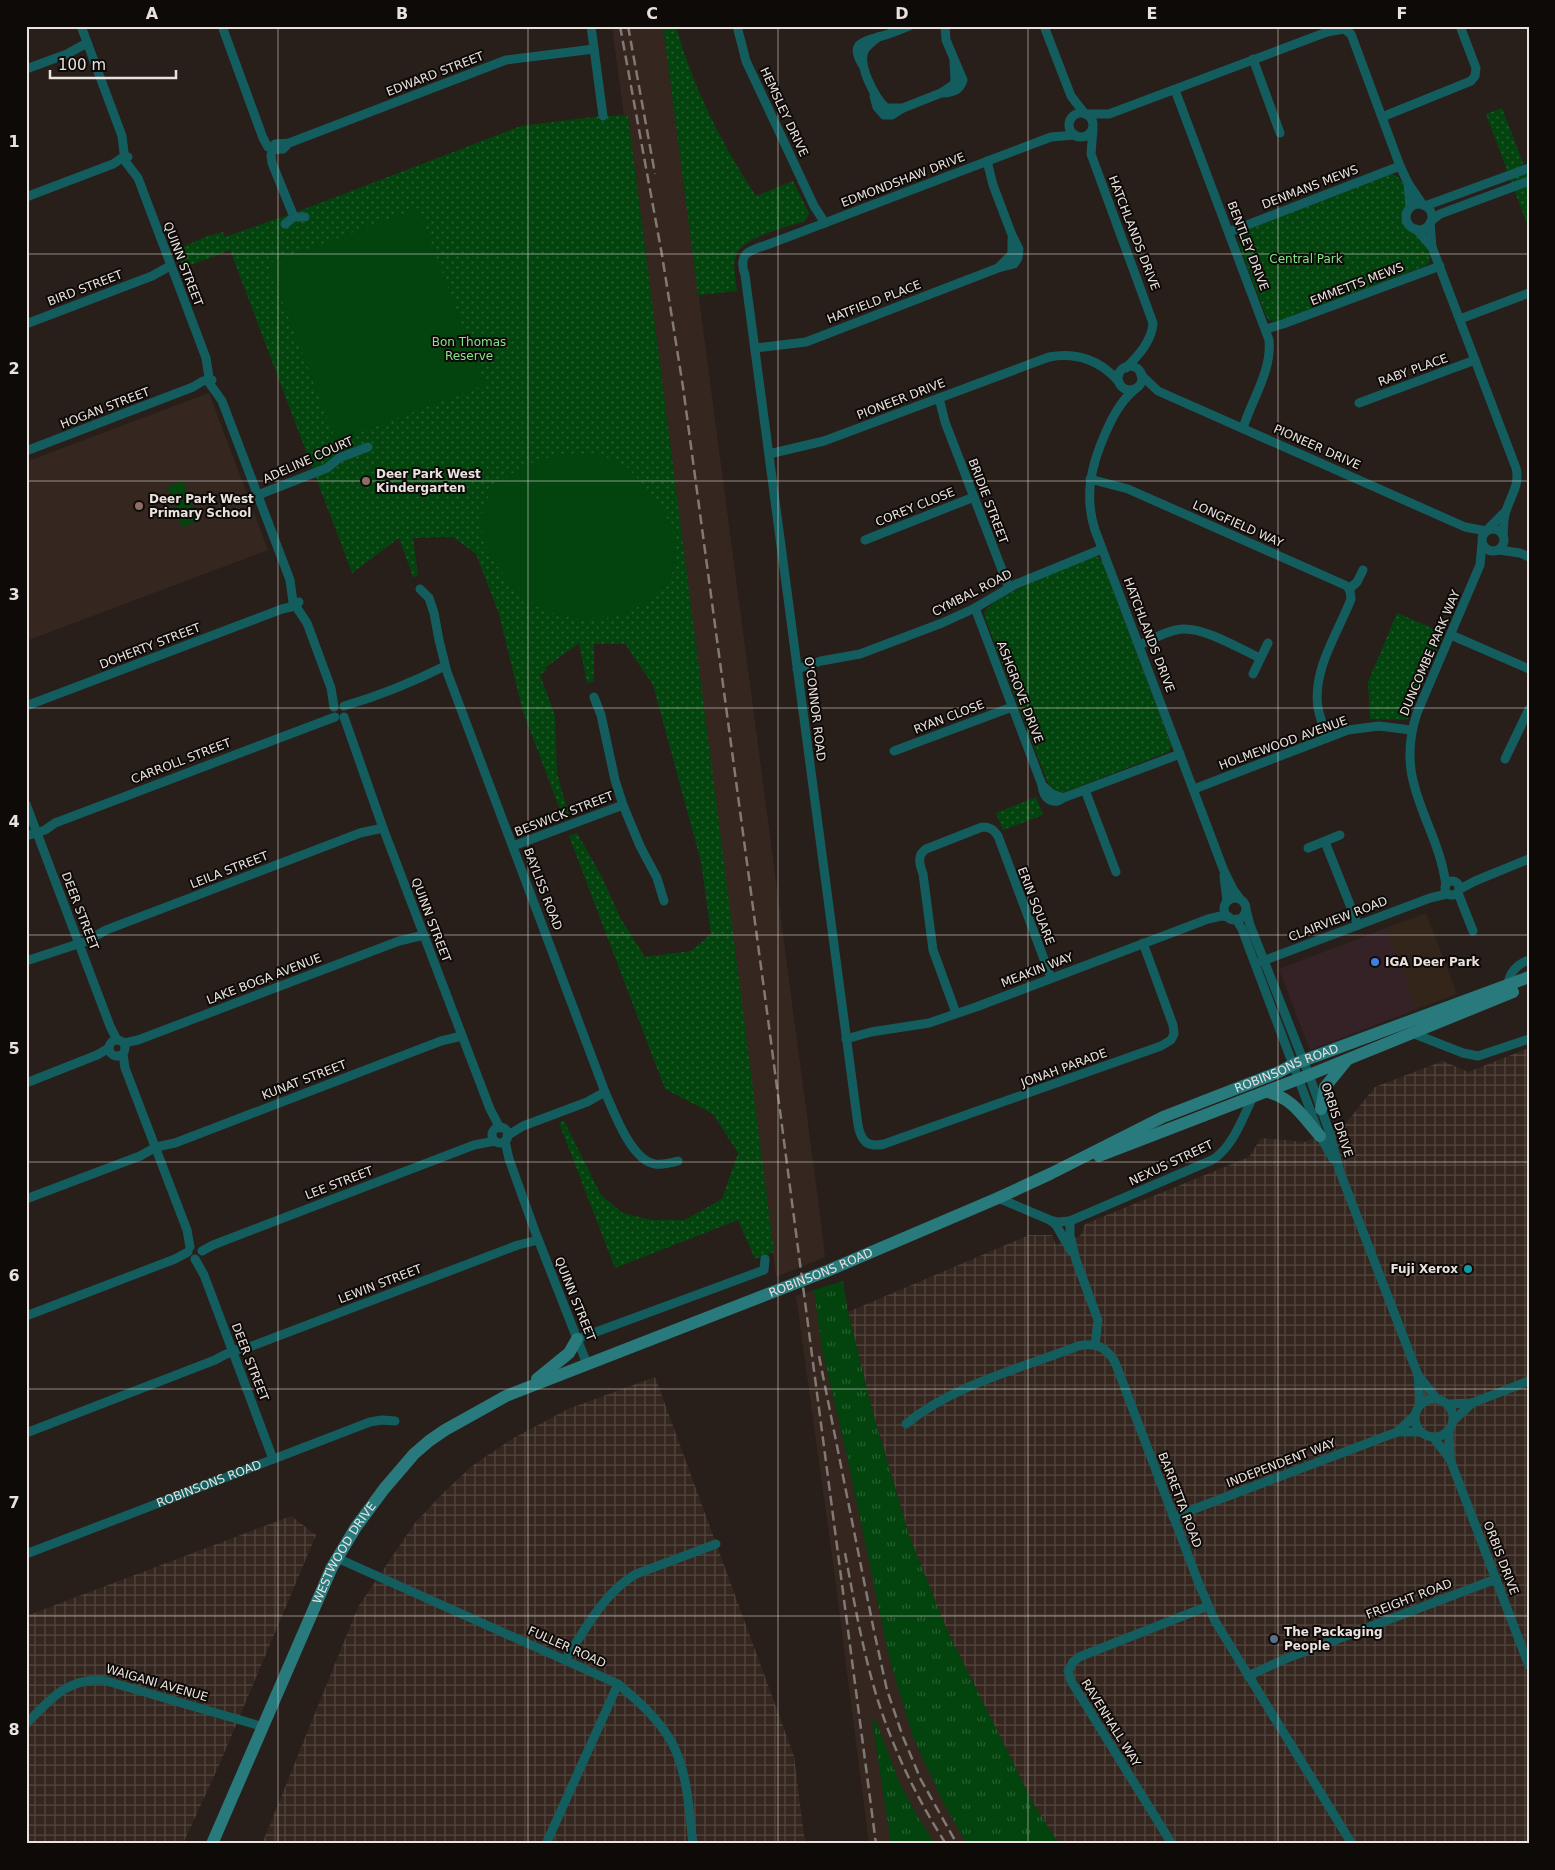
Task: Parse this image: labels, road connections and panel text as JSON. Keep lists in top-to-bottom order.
{
  "streets": {
    "main road": ["ROBINSONS ROAD", "WESTWOOD DRIVE"],
    "street": [
      "EDWARD STREET",
      "HEMSLEY DRIVE",
      "EDMONDSHAW DRIVE",
      "DENMANS MEWS",
      "HATCHLANDS DRIVE",
      "BENTLEY DRIVE",
      "QUINN STREET",
      "EMMETTS MEWS",
      "BIRD STREET",
      "HATFIELD PLACE",
      "RABY PLACE",
      "PIONEER DRIVE",
      "HOGAN STREET",
      "ADELINE COURT",
      "BRIDIE STREET",
      "COREY CLOSE",
      "LONGFIELD WAY",
      "CYMBAL ROAD",
      "DOHERTY STREET",
      "DUNCOMBE PARK WAY",
      "ASHGROVE DRIVE",
      "O'CONNOR ROAD",
      "RYAN CLOSE",
      "HOLMEWOOD AVENUE",
      "CARROLL STREET",
      "BESWICK STREET",
      "LEILA STREET",
      "BAYLISS ROAD",
      "ERIN SQUARE",
      "DEER STREET",
      "CLAIRVIEW ROAD",
      "MEAKIN WAY",
      "LAKE BOGA AVENUE",
      "JONAH PARADE",
      "KUNAT STREET",
      "ORBIS DRIVE",
      "NEXUS STREET",
      "LEE STREET",
      "LEWIN STREET",
      "INDEPENDENT WAY",
      "BARRETTA ROAD",
      "FREIGHT ROAD",
      "FULLER ROAD",
      "WAIGANI AVENUE",
      "RAVENHALL WAY"
    ]
  },
  "crossings": [
    ["HEMSLEY DRIVE", "EDMONDSHAW DRIVE"],
    ["EDMONDSHAW DRIVE", "HATCHLANDS DRIVE"],
    ["EDMONDSHAW DRIVE", "HATFIELD PLACE"],
    ["EDMONDSHAW DRIVE", "O'CONNOR ROAD"],
    ["DENMANS MEWS", "BENTLEY DRIVE"],
    ["HATCHLANDS DRIVE", "PIONEER DRIVE"],
    ["HATCHLANDS DRIVE", "LONGFIELD WAY"],
    ["HATCHLANDS DRIVE", "CYMBAL ROAD"],
    ["HATCHLANDS DRIVE", "ASHGROVE DRIVE"],
    ["HATCHLANDS DRIVE", "HOLMEWOOD AVENUE"],
    ["HATCHLANDS DRIVE", "MEAKIN WAY"],
    ["BENTLEY DRIVE", "EMMETTS MEWS"],
    ["BENTLEY DRIVE", "PIONEER DRIVE"],
    ["QUINN STREET", "BIRD STREET"],
    ["QUINN STREET", "HOGAN STREET"],
    ["QUINN STREET", "ADELINE COURT"],
    ["QUINN STREET", "DOHERTY STREET"],
    ["QUINN STREET", "CARROLL STREET"],
    ["QUINN STREET", "LEILA STREET"],
    ["QUINN STREET", "LAKE BOGA AVENUE"],
    ["QUINN STREET", "ROBINSONS ROAD"],
    ["QUINN STREET", "KUNAT STREET"],
    ["QUINN STREET", "LEE STREET"],
    ["QUINN STREET", "LEWIN STREET"],
    ["QUINN STREET", "WESTWOOD DRIVE"],
    ["HATFIELD PLACE", "O'CONNOR ROAD"],
    ["PIONEER DRIVE", "BRIDIE STREET"],
    ["PIONEER DRIVE", "DUNCOMBE PARK WAY"],
    ["PIONEER DRIVE", "O'CONNOR ROAD"],
    ["BRIDIE STREET", "COREY CLOSE"],
    ["BRIDIE STREET", "CYMBAL ROAD"],
    ["CYMBAL ROAD", "ASHGROVE DRIVE"],
    ["CYMBAL ROAD", "O'CONNOR ROAD"],
    ["DUNCOMBE PARK WAY", "HOLMEWOOD AVENUE"],
    ["DUNCOMBE PARK WAY", "CLAIRVIEW ROAD"],
    ["ASHGROVE DRIVE", "RYAN CLOSE"],
    ["O'CONNOR ROAD", "MEAKIN WAY"],
    ["O'CONNOR ROAD", "JONAH PARADE"],
    ["CARROLL STREET", "BAYLISS ROAD"],
    ["CARROLL STREET", "DEER STREET"],
    ["BESWICK STREET", "BAYLISS ROAD"],
    ["LEILA STREET", "DEER STREET"],
    ["BAYLISS ROAD", "LEE STREET"],
    ["ERIN SQUARE", "MEAKIN WAY"],
    ["DEER STREET", "LAKE BOGA AVENUE"],
    ["DEER STREET", "ROBINSONS ROAD"],
    ["DEER STREET", "KUNAT STREET"],
    ["DEER STREET", "LEE STREET"],
    ["DEER STREET", "LEWIN STREET"],
    ["MEAKIN WAY", "JONAH PARADE"],
    ["ROBINSONS ROAD", "ORBIS DRIVE"],
    ["ROBINSONS ROAD", "NEXUS STREET"],
    ["ROBINSONS ROAD", "WESTWOOD DRIVE"],
    ["ORBIS DRIVE", "INDEPENDENT WAY"],
    ["ORBIS DRIVE", "FREIGHT ROAD"],
    ["INDEPENDENT WAY", "BARRETTA ROAD"],
    ["BARRETTA ROAD", "FREIGHT ROAD"],
    ["BARRETTA ROAD", "RAVENHALL WAY"],
    ["WESTWOOD DRIVE", "FULLER ROAD"],
    ["WESTWOOD DRIVE", "WAIGANI AVENUE"]
  ],
  "parks": ["Central Park", "Bon Thomas Reserve"],
  "places": [
    "Deer Park West Kindergarten",
    "Deer Park West Primary School",
    "IGA Deer Park",
    "Fuji Xerox",
    "The Packaging People"
  ],
  "scale_bar": "100 m",
  "grid": {
    "columns": [
      "A",
      "B",
      "C",
      "D",
      "E",
      "F"
    ],
    "rows": [
      "1",
      "2",
      "3",
      "4",
      "5",
      "6",
      "7",
      "8"
    ]
  }
}
